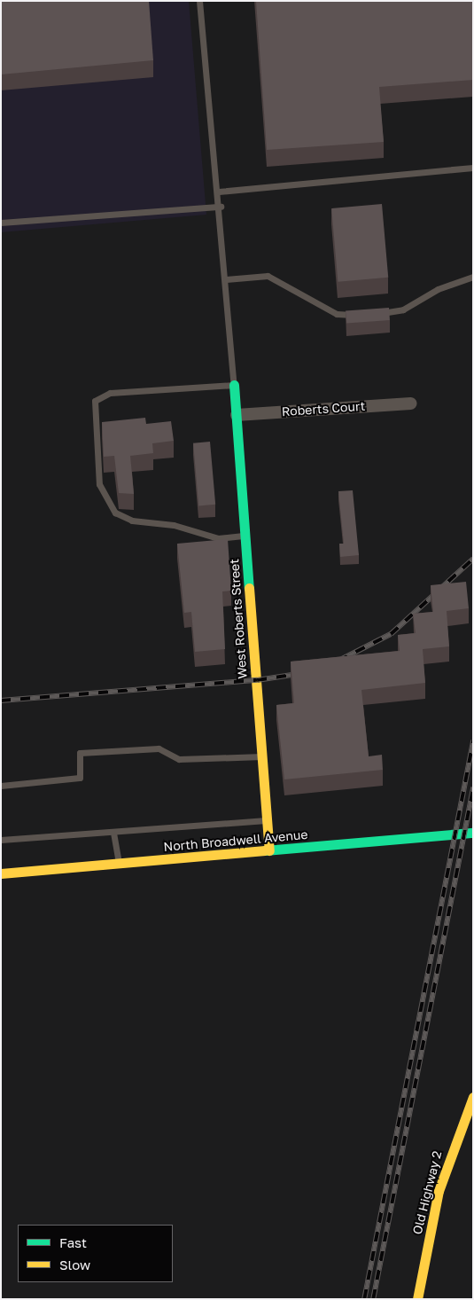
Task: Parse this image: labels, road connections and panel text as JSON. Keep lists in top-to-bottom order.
{
  "streets": {
    "main road": ["West Roberts Street", "North Broadwell Avenue", "Old Highway 2"],
    "street": ["Roberts Court"]
  },
  "crossings": [
    ["Roberts Court", "West Roberts Street"],
    ["West Roberts Street", "North Broadwell Avenue"]
  ],
  "legend": ["Fast", "Slow"]
}
